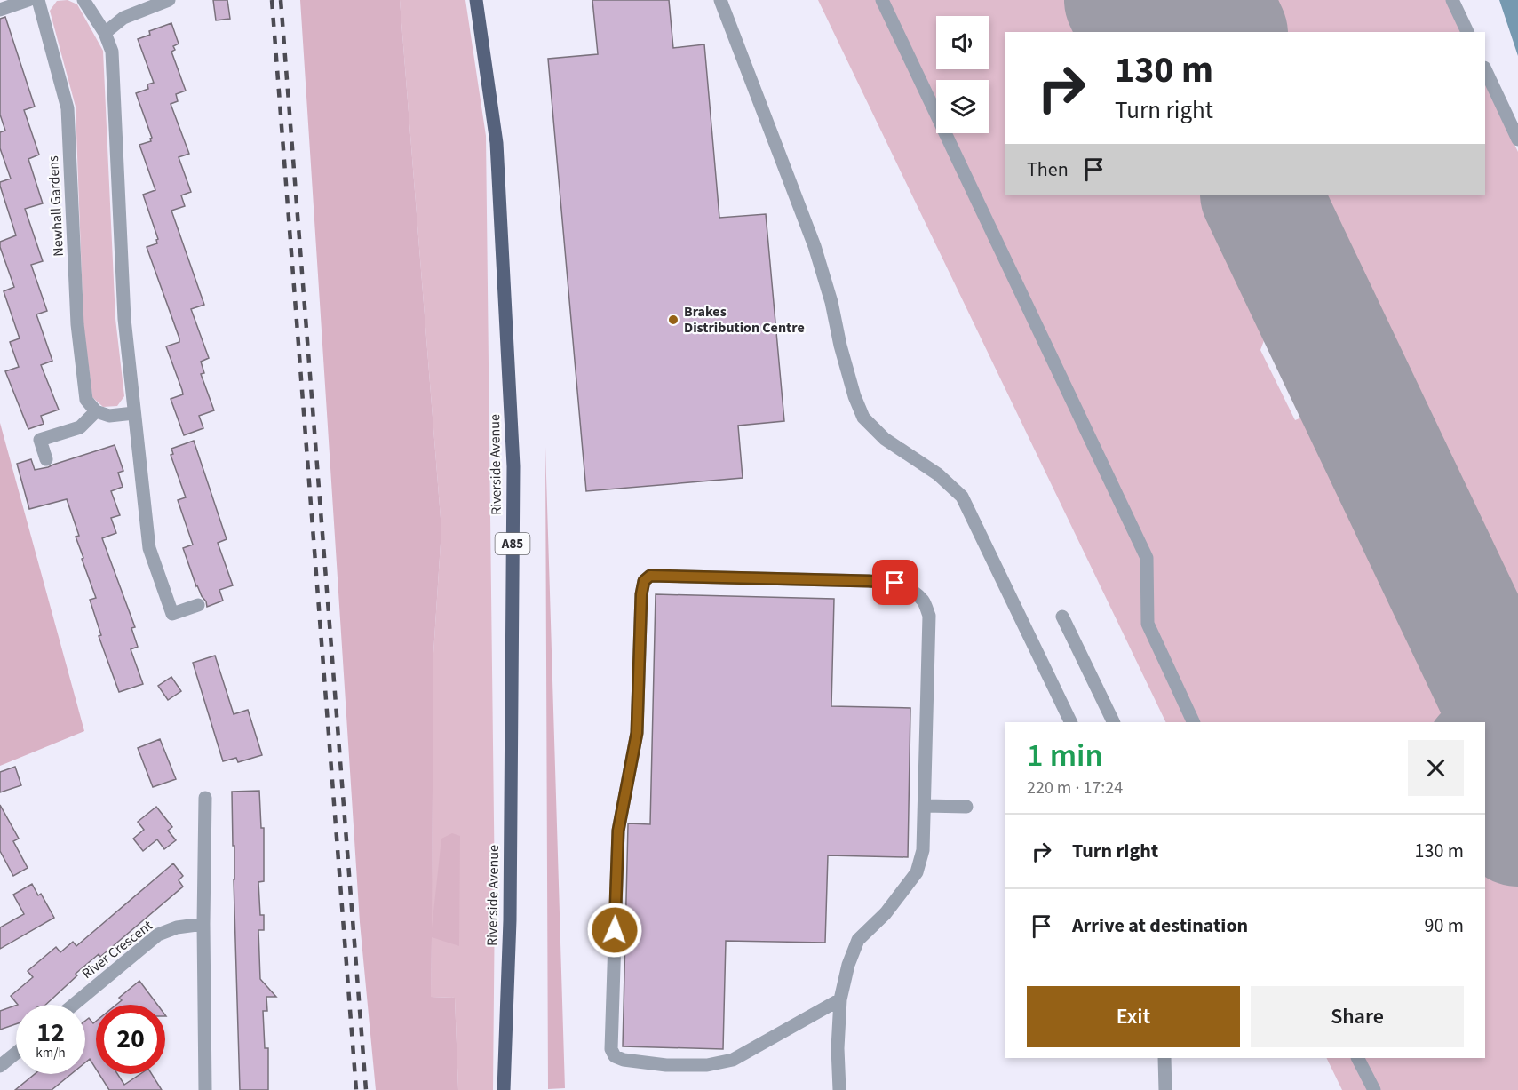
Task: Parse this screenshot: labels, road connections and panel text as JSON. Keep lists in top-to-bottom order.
{
  "streets": {
    "main road": ["Riverside Avenue", "A85"],
    "street": ["Newhall Gardens", "River Crescent"]
  },
  "places": ["Brakes Distribution Centre"],
  "page": {
    "turn": ["130 m", "Turn right"],
    "then": "Then",
    "heading": ["1 min", "220 m · 17:24"],
    "list": [
      {
        "name": "Turn right",
        "value": "130 m"
      },
      {
        "name": "Arrive at destination",
        "value": "90 m"
      }
    ],
    "buttons": ["Exit", "Share"],
    "speed": "12 km/h",
    "limit": "20"
  }
}
